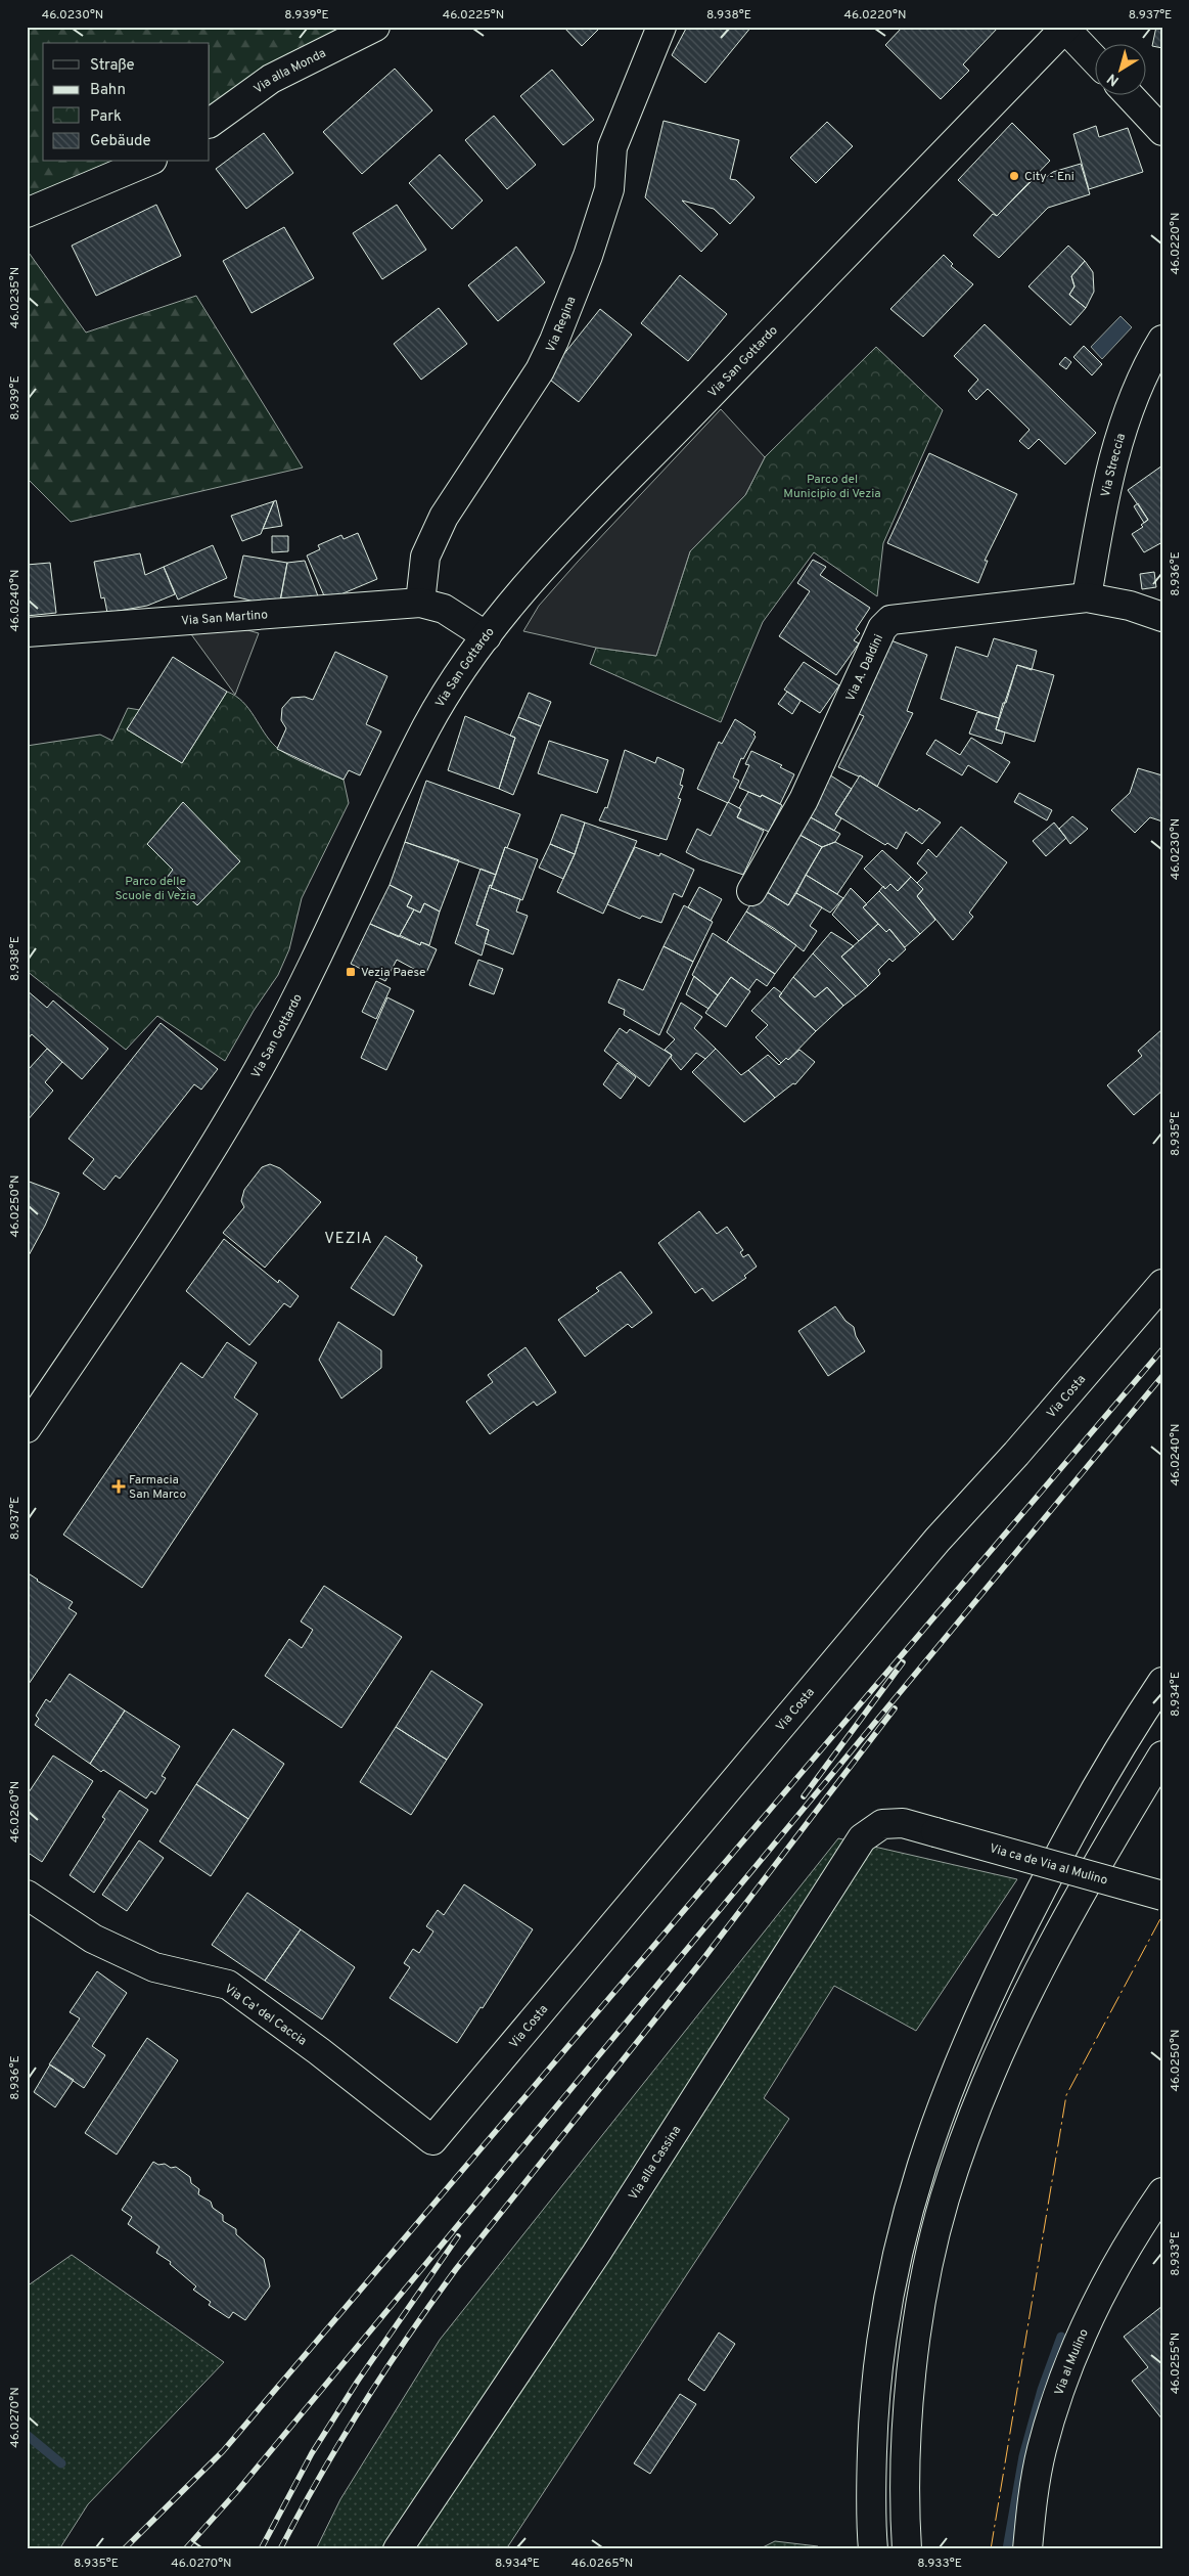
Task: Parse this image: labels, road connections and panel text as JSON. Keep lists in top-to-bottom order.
{
  "streets": {
    "main road": [
      "Via alla Monda",
      "Via Regina",
      "Via San Gottardo",
      "Via Streccia",
      "Via San Martino",
      "Via A. Daldini",
      "Via Costa",
      "Via ca de Via al Mulino",
      "Via Ca' del Caccia",
      "Via alla Cassina",
      "Via al Mulino"
    ]
  },
  "crossings": [
    ["Via Regina", "Via San Martino"],
    ["Via Streccia", "Via A. Daldini"],
    ["Via Costa", "Via Ca' del Caccia"],
    ["Via ca de Via al Mulino", "Via alla Cassina"]
  ],
  "districts": ["VEZIA"],
  "parks": ["Parco del Municipio di Vezia", "Parco delle Scuole di Vezia"],
  "places": {
    "other": ["City - Eni"],
    "transit": ["Vezia Paese"],
    "health": ["Farmacia San Marco"]
  },
  "legend": [
    "Straße",
    "Bahn",
    "Park",
    "Gebäude"
  ],
  "north": "bottom left",
  "coordinates": [
    "46.0230°N",
    "8.939°E",
    "46.0225°N",
    "8.938°E",
    "46.0220°N",
    "8.937°E",
    "46.0235°N",
    "8.936°E",
    "46.0240°N",
    "8.935°E",
    "46.0250°N",
    "8.934°E",
    "46.0260°N",
    "8.933°E",
    "46.0255°N",
    "46.0270°N",
    "46.0265°N"
  ]
}
